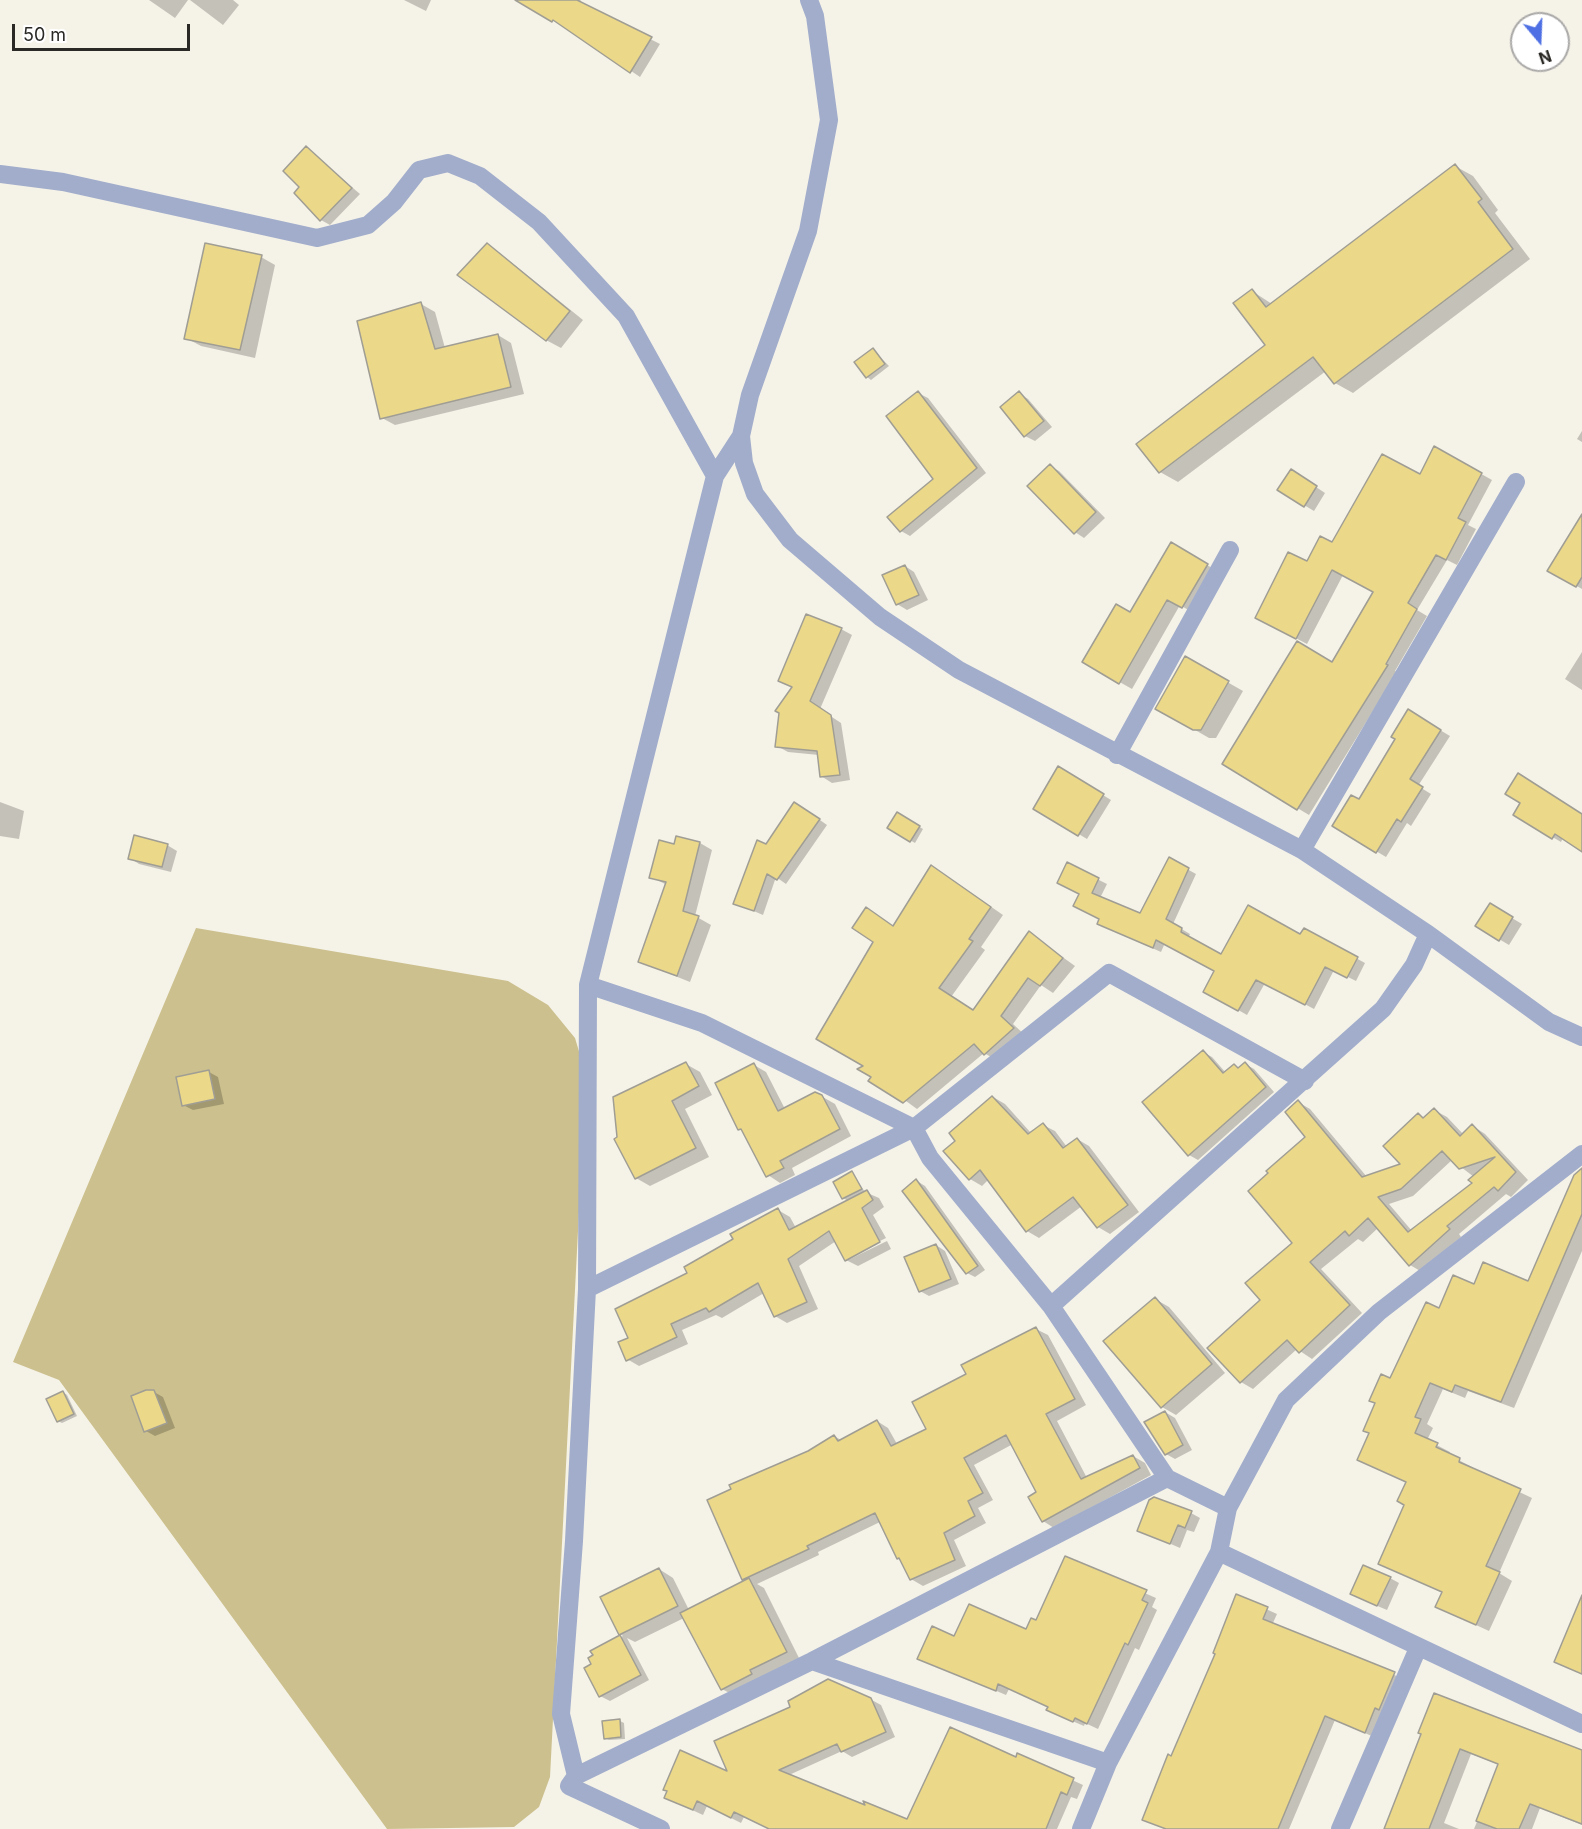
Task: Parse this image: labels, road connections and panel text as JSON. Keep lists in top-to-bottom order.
{
  "scale_bar": "50 m",
  "north": "bottom"
}
